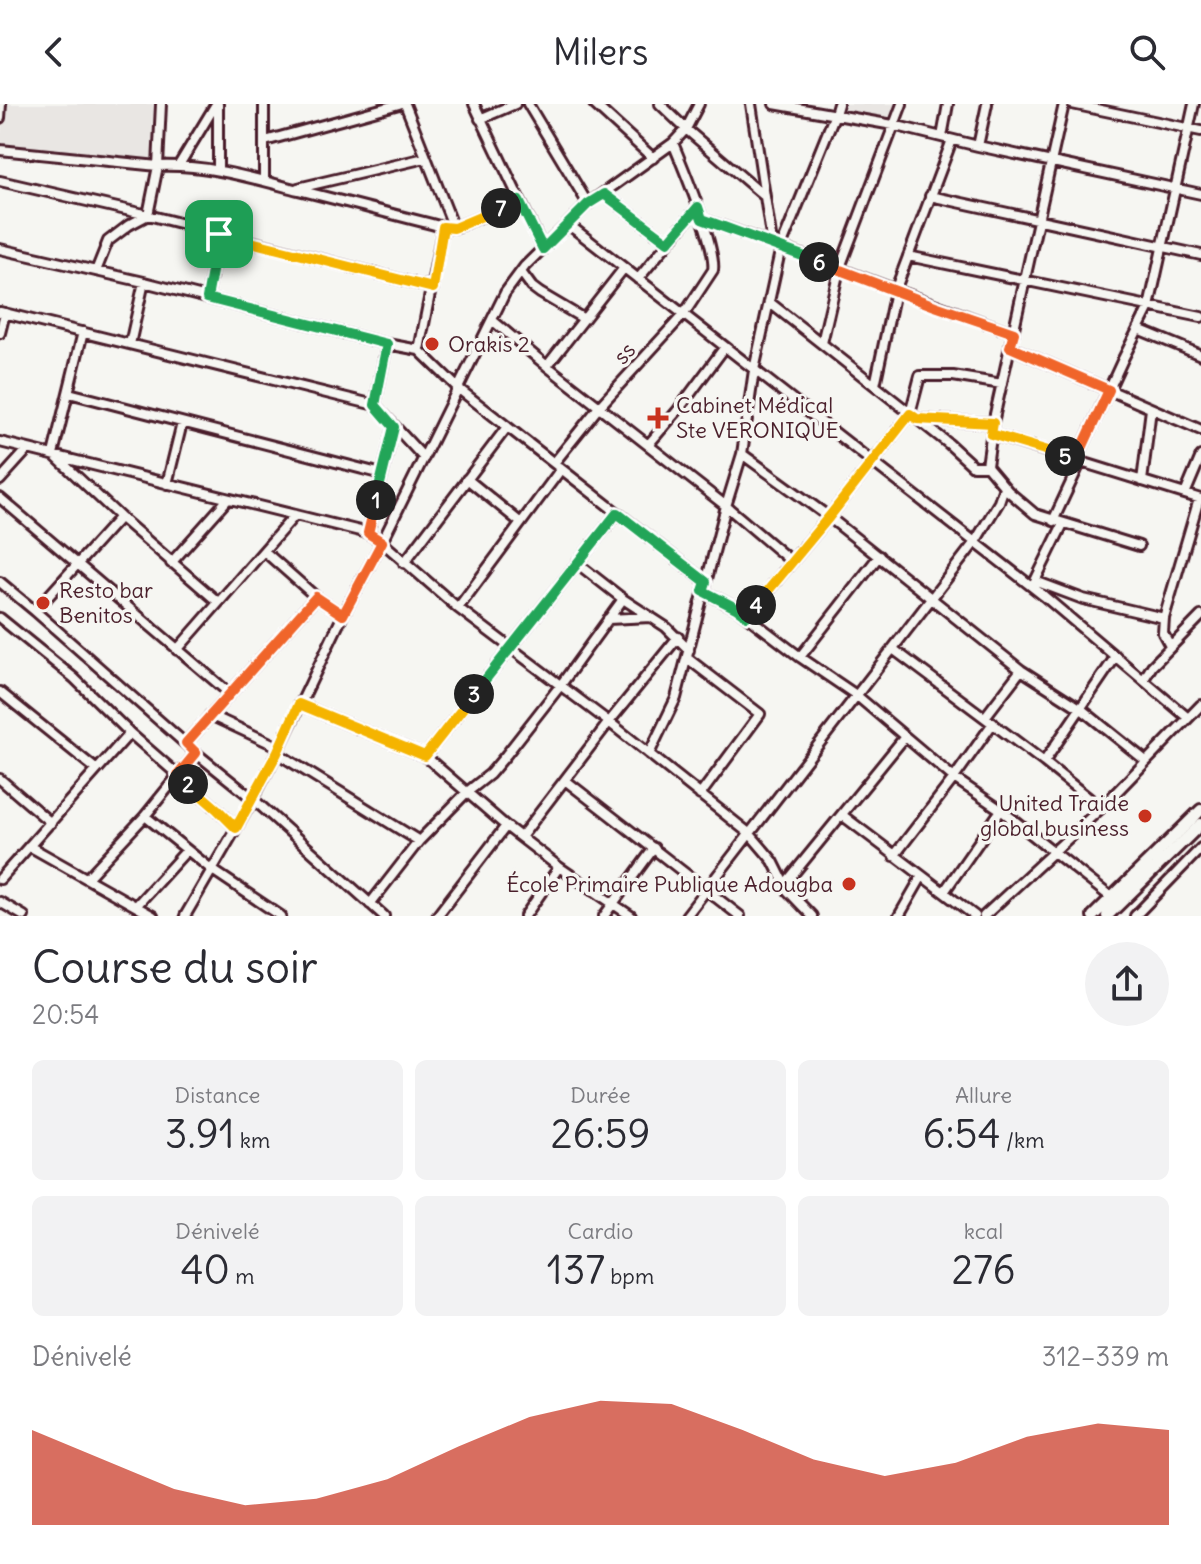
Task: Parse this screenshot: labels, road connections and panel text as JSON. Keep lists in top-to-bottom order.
{
  "streets": {
    "street": ["ss"]
  },
  "places": {
    "other": [
      "Orakis 2",
      "Resto bar Benitos",
      "United Traide global business",
      "École Primaire Publique Adougba"
    ],
    "health": ["Cabinet Médical Ste VERONIQUE"]
  },
  "page": {
    "header": "Milers",
    "pins": [
      "7",
      "6",
      "5",
      "1",
      "4",
      "3",
      "2"
    ],
    "heading": ["Course du soir", "20:54"],
    "stats": [
      ["Distance", "3.91 km"],
      ["Durée", "26:59"],
      ["Allure", "6:54 /km"],
      ["Dénivelé", "40 m"],
      ["Cardio", "137 bpm"],
      ["kcal", "276"]
    ],
    "chart": ["Dénivelé", "312–339 m"]
  }
}
